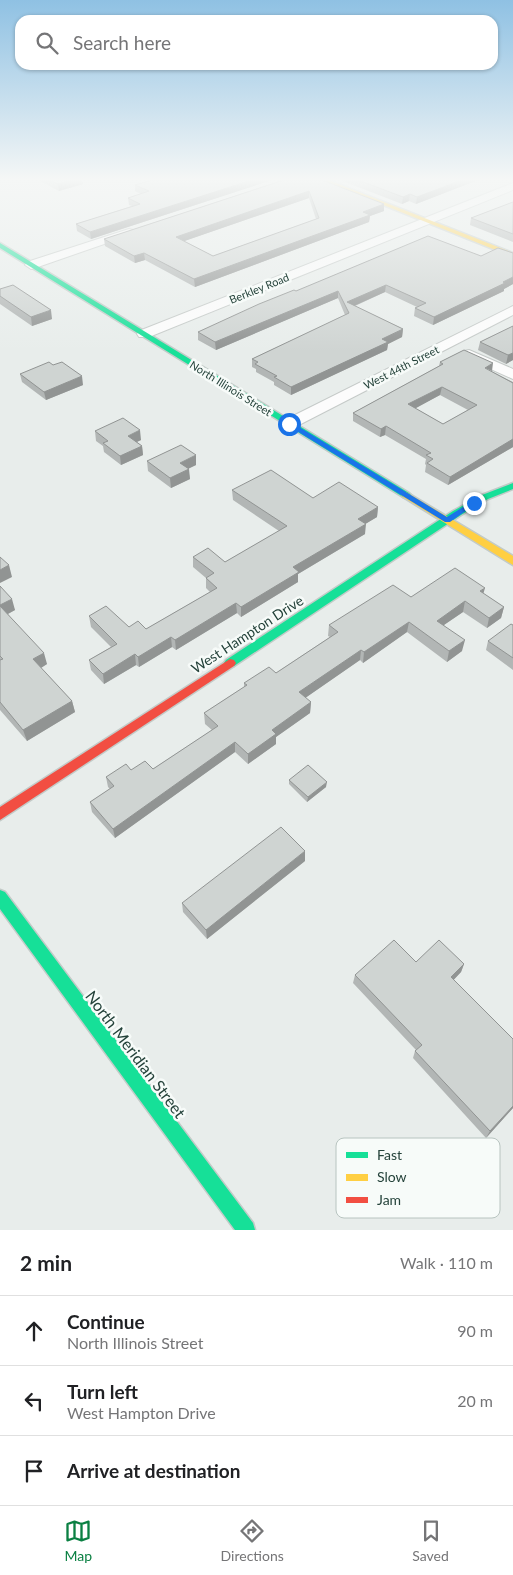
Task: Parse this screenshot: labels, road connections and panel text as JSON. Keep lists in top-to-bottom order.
{
  "streets": {
    "street": [
      "Berkley Road",
      "West 44th Street",
      "North Illinois Street",
      "West Hampton Drive",
      "North Meridian Street"
    ]
  },
  "crossings": [
    ["Berkley Road", "North Illinois Street"],
    ["West 44th Street", "North Illinois Street"],
    ["North Illinois Street", "West Hampton Drive"]
  ],
  "legend": ["Fast", "Slow", "Jam"],
  "page": {
    "search": "Search here",
    "heading": ["2 min", "Walk · 110 m"],
    "list": [
      ["Continue", "North Illinois Street", "90 m"],
      ["Turn left", "West Hampton Drive", "20 m"],
      "Arrive at destination"
    ],
    "nav": ["Map", "Directions", "Saved"]
  }
}
